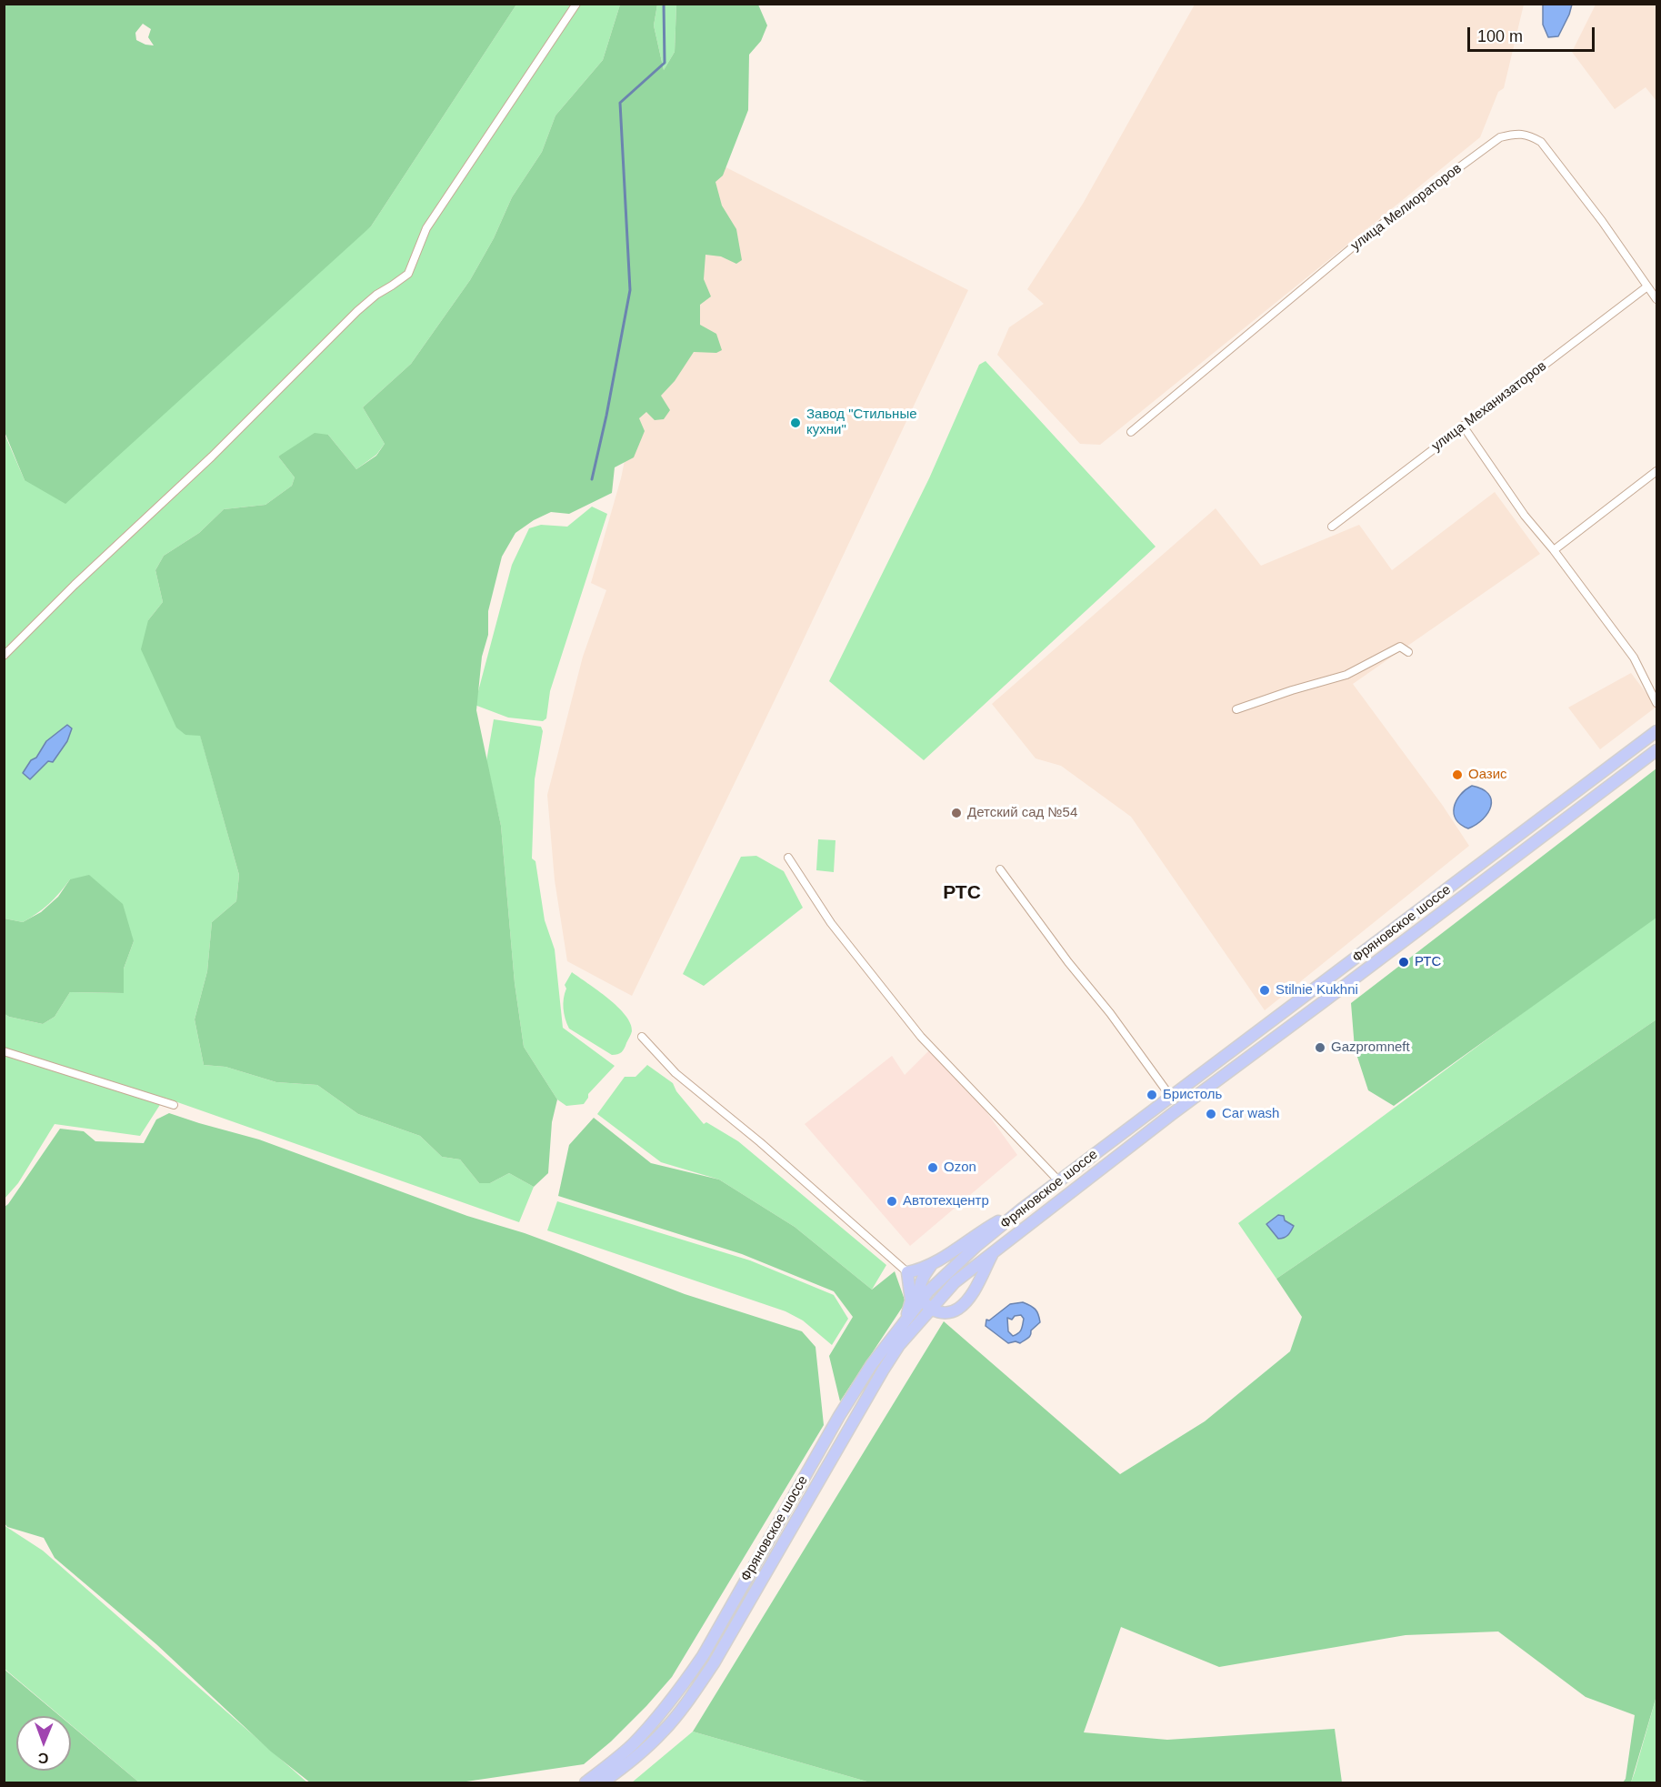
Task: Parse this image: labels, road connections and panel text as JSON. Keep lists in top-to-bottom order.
{
  "streets": {
    "main road": ["Фряновское шоссе"],
    "street": ["улица Мелиораторов", "улица Механизаторов"]
  },
  "crossings": [
    ["улица Мелиораторов", "улица Механизаторов"]
  ],
  "districts": ["РТС"],
  "places": [
    "Завод \"Стильные кухни\"",
    "Оазис",
    "Детский сад №54",
    "РТС",
    "Stilnie Kukhni",
    "Gazpromneft",
    "Бристоль",
    "Car wash",
    "Ozon",
    "Автотехцентр"
  ],
  "scale_bar": "100 m",
  "north": "bottom"
}
